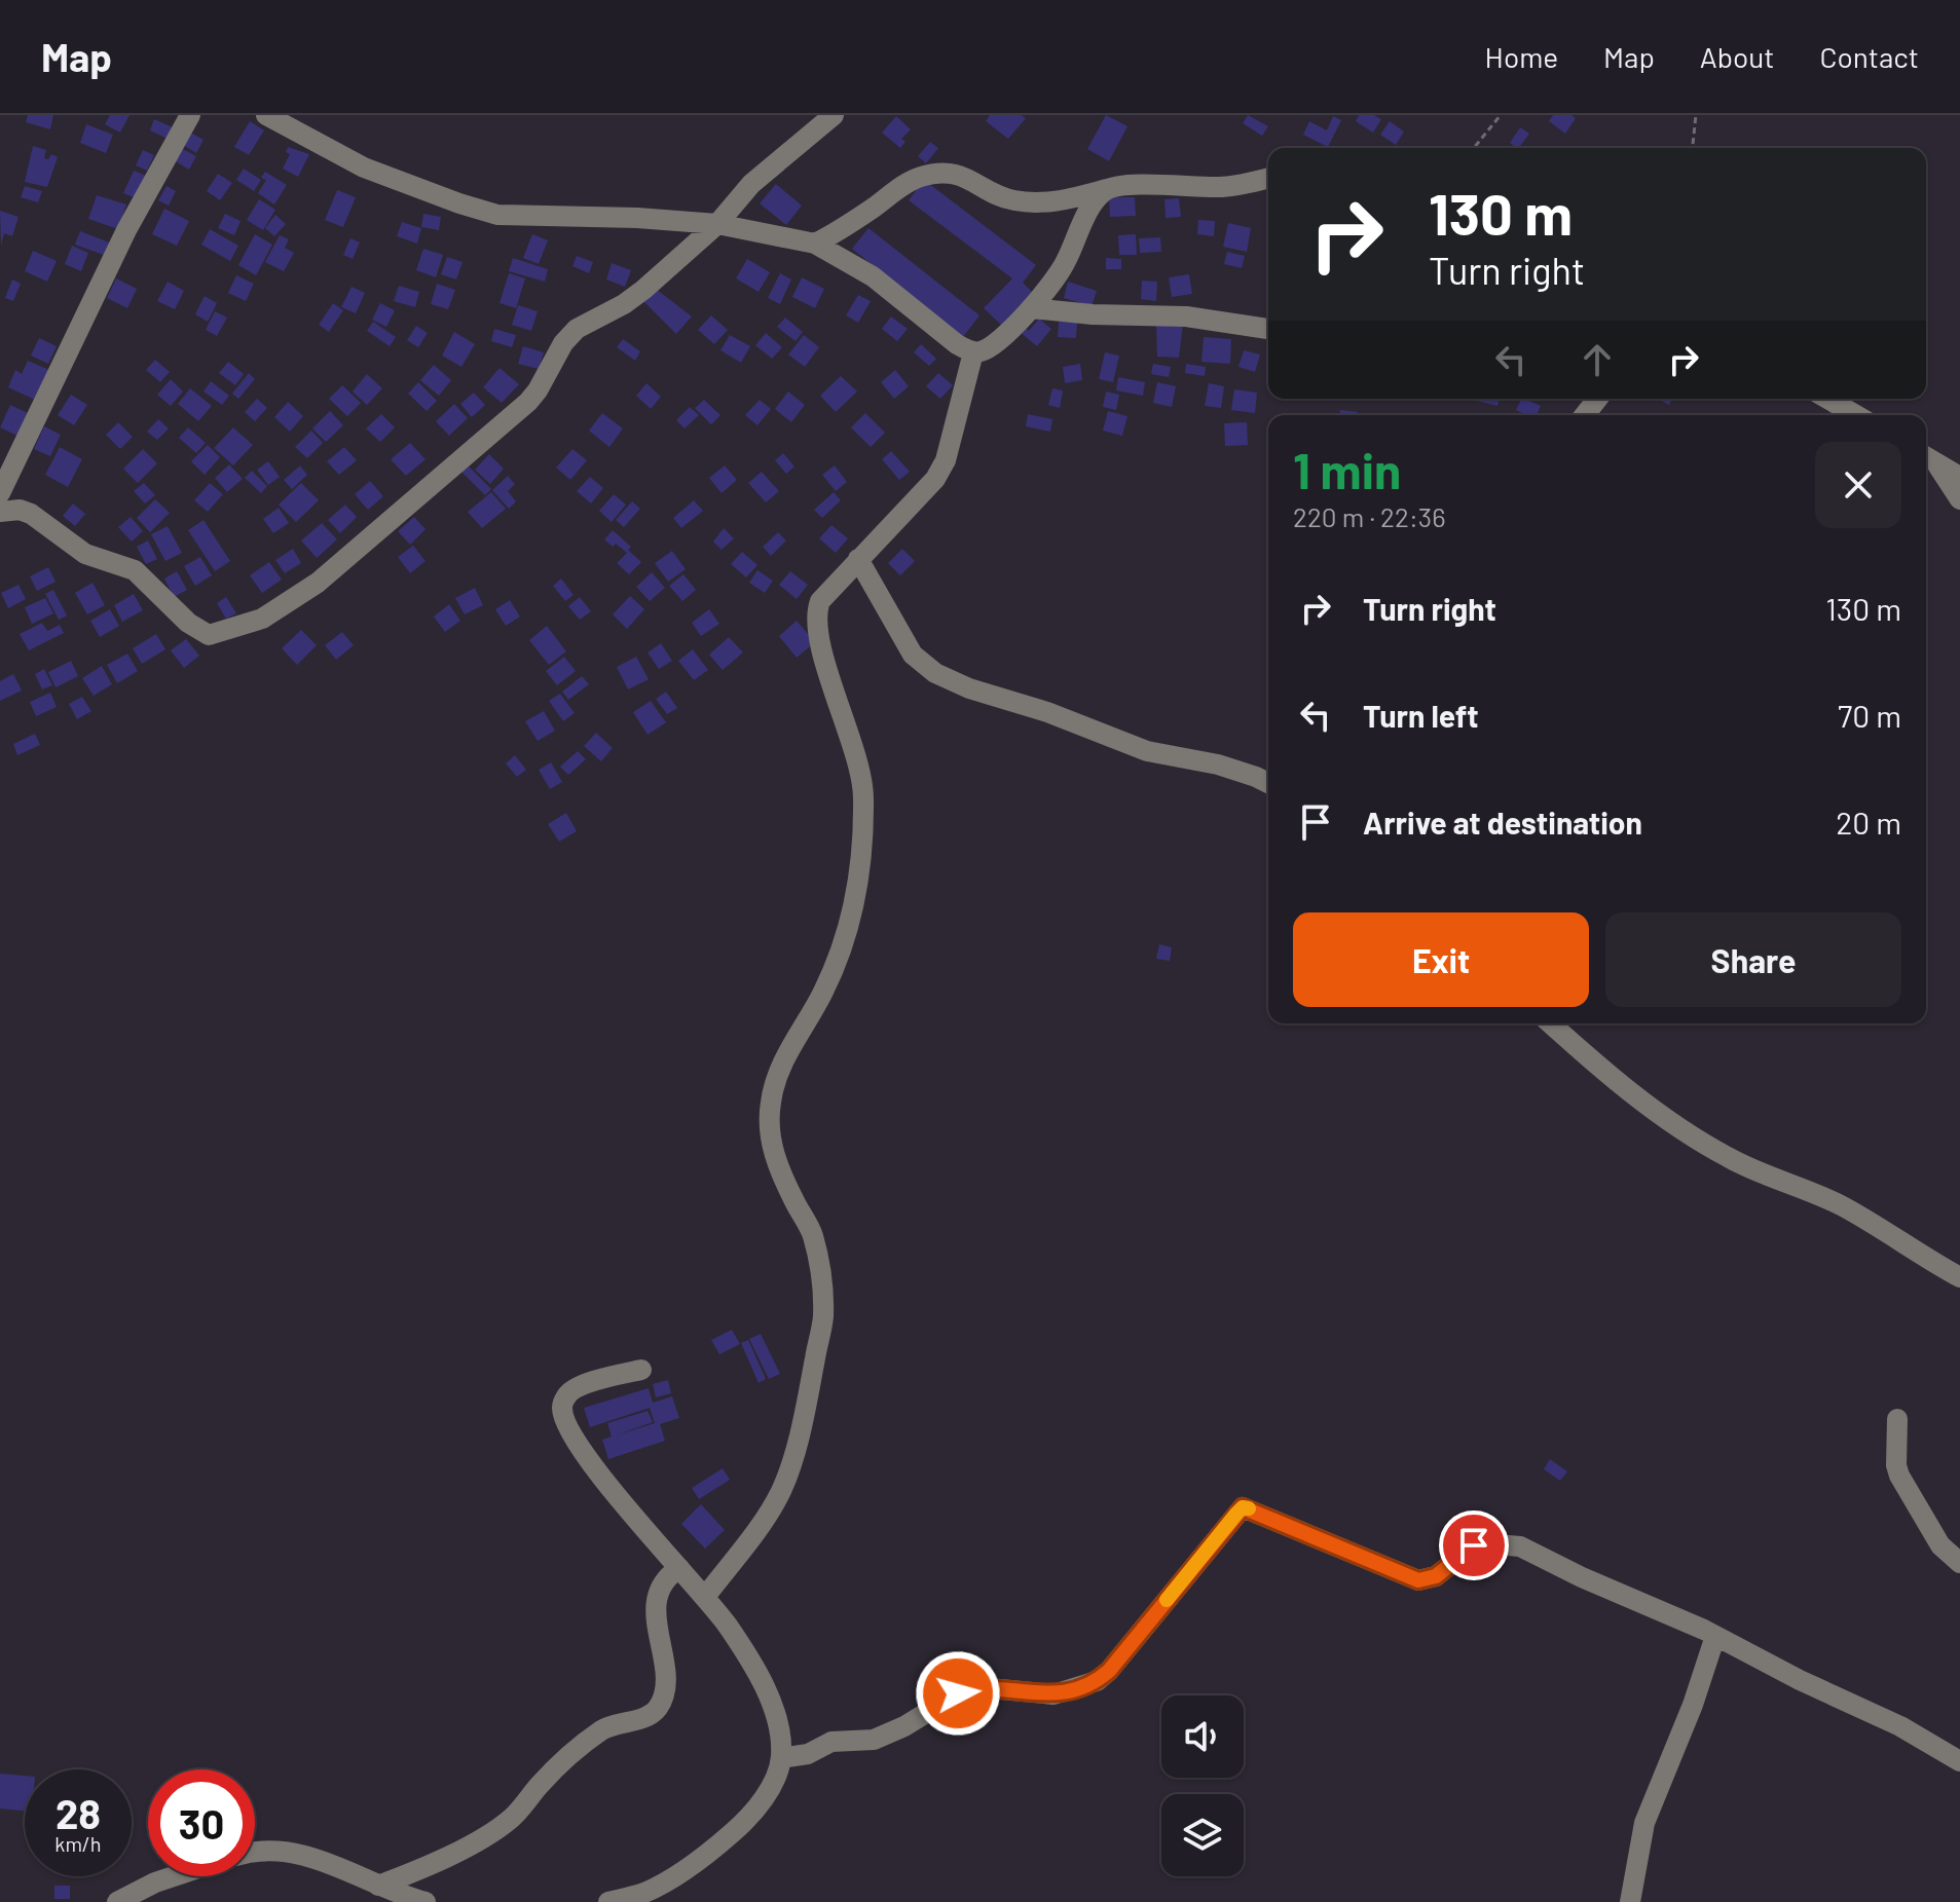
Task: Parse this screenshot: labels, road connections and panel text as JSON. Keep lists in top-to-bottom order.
{
  "page": {
    "header": "Map",
    "nav": [
      "Home",
      "Map",
      "About",
      "Contact"
    ],
    "turn": ["130 m", "Turn right"],
    "heading": ["1 min", "220 m · 22:36"],
    "list": [
      {
        "name": "Turn right",
        "value": "130 m"
      },
      {
        "name": "Turn left",
        "value": "70 m"
      },
      {
        "name": "Arrive at destination",
        "value": "20 m"
      }
    ],
    "buttons": ["Exit", "Share"],
    "speed": "28 km/h",
    "limit": "30"
  }
}
